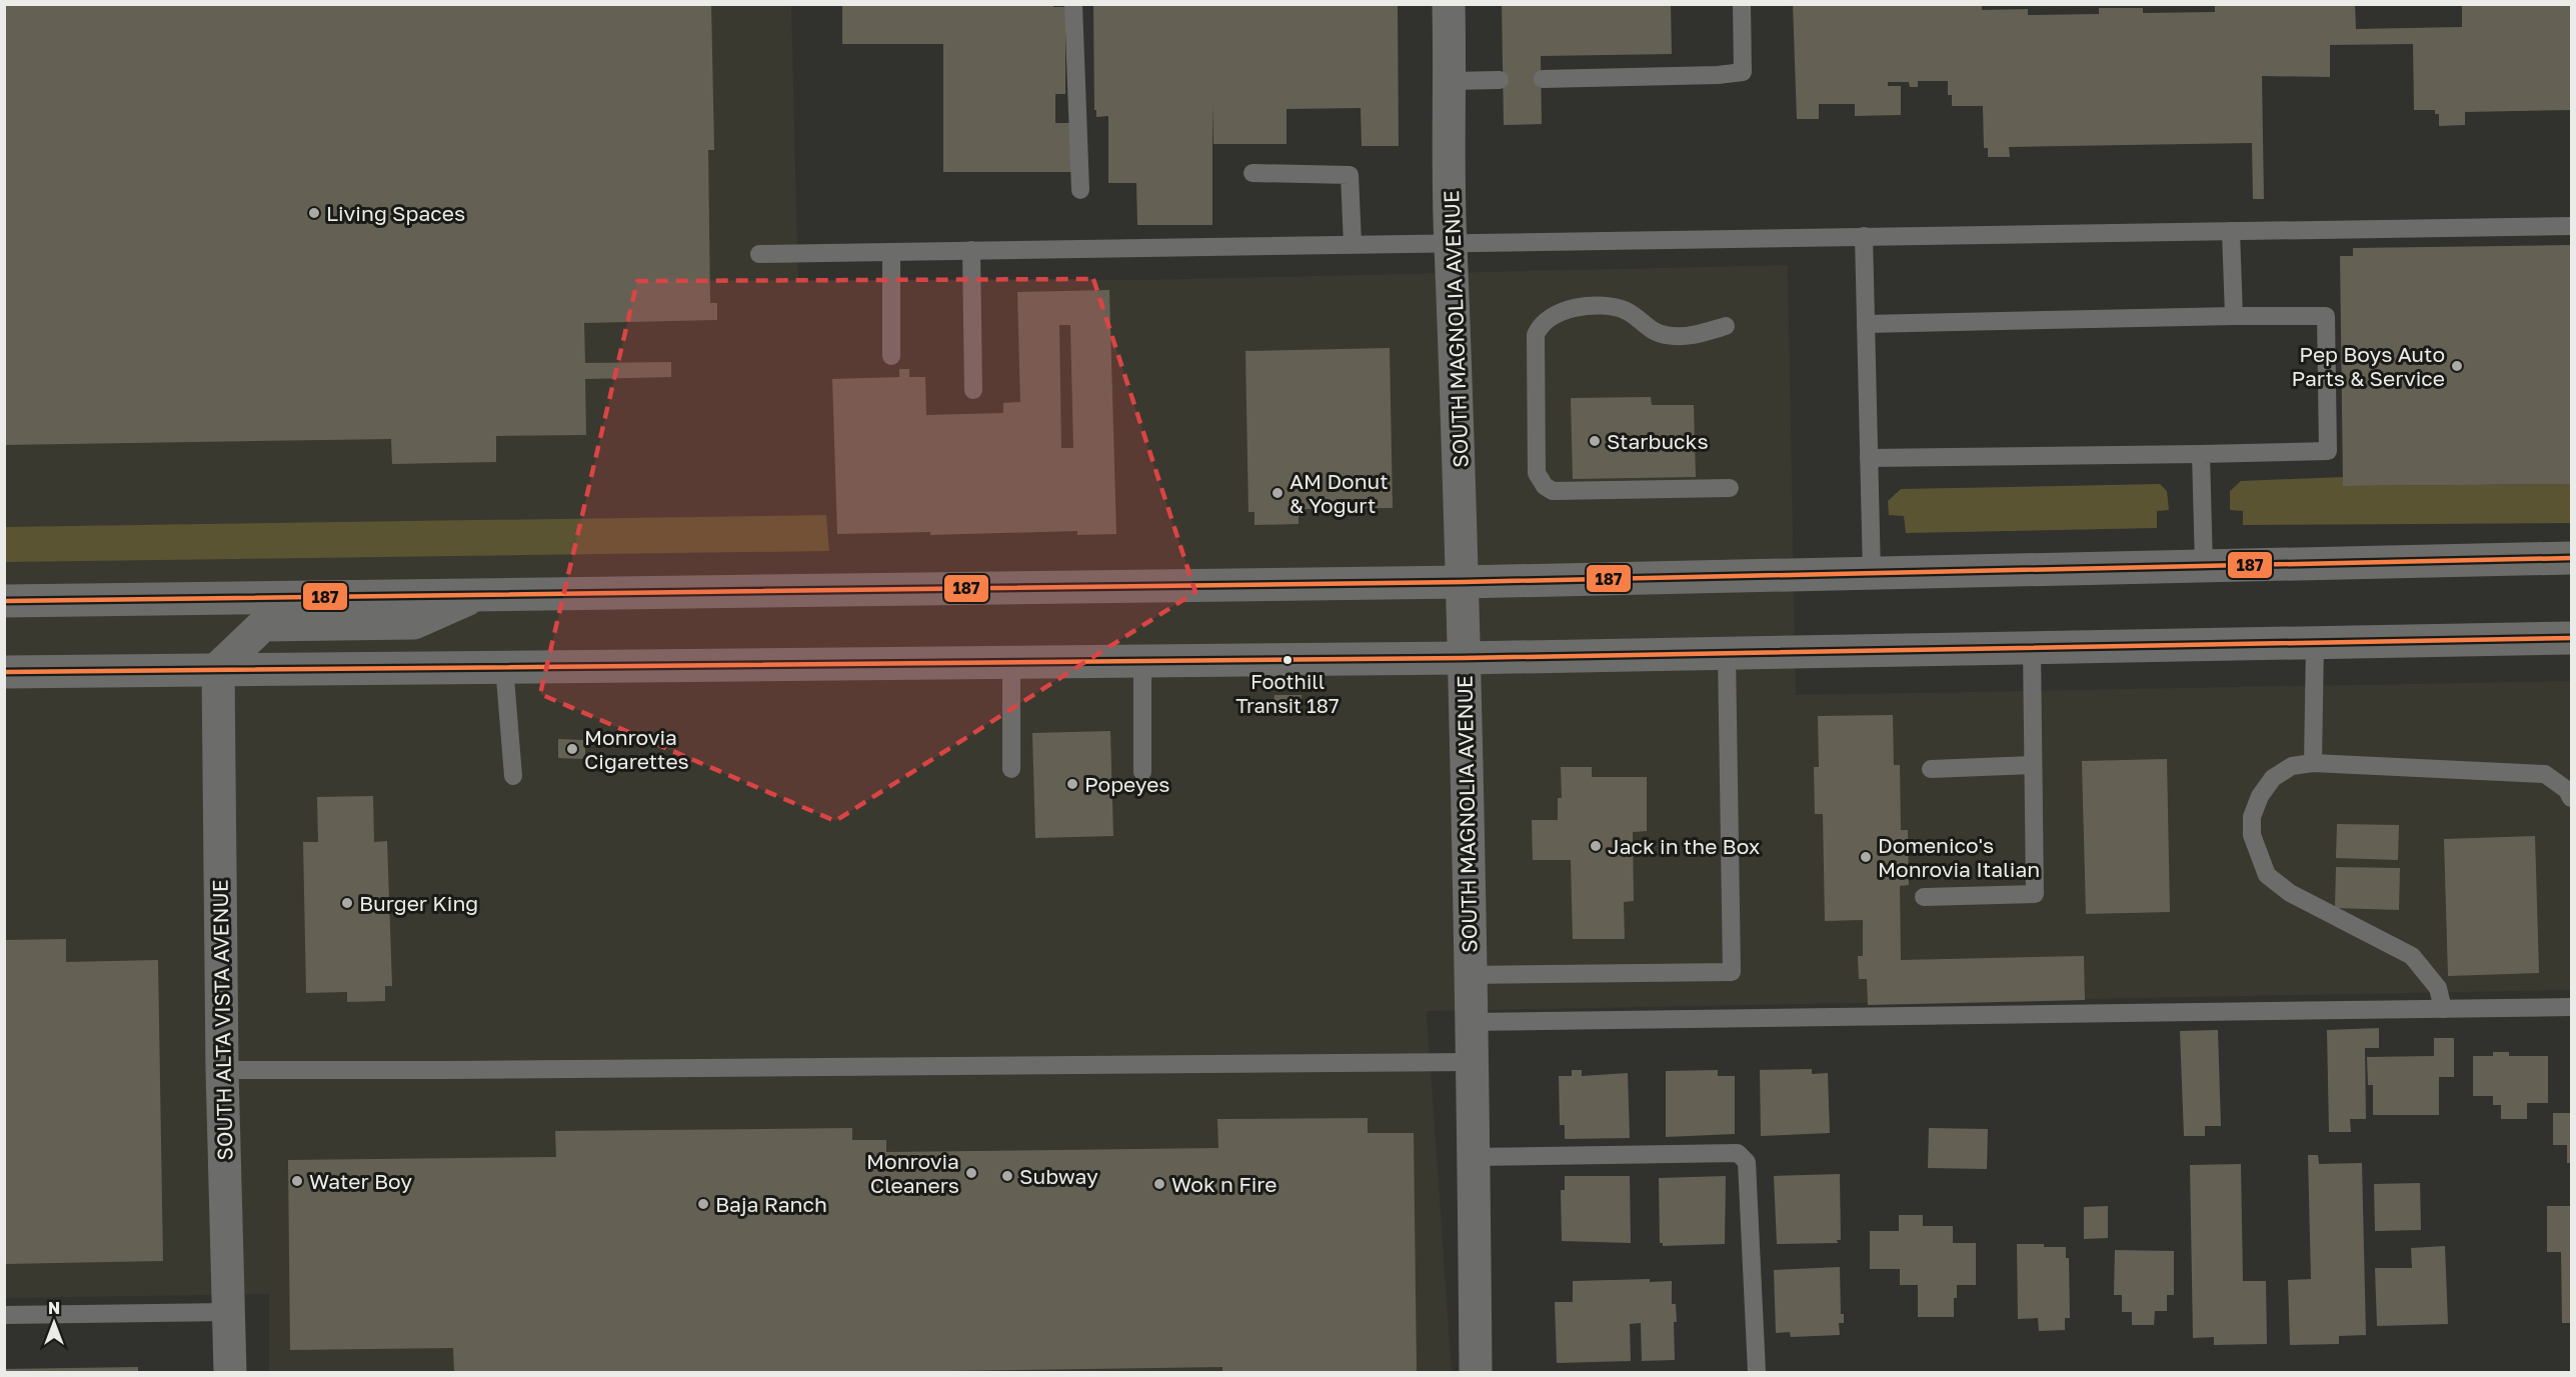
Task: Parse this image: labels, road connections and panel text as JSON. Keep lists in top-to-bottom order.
{
  "streets": {
    "main road": ["SOUTH MAGNOLIA AVENUE", "SOUTH ALTA VISTA AVENUE"]
  },
  "places": [
    "Living Spaces",
    "Pep Boys Auto Parts & Service",
    "Starbucks",
    "AM Donut & Yogurt",
    "Foothill Transit 187",
    "Monrovia Cigarettes",
    "Popeyes",
    "Jack in the Box",
    "Domenico's Monrovia Italian",
    "Burger King",
    "Monrovia Cleaners",
    "Subway",
    "Water Boy",
    "Wok n Fire",
    "Baja Ranch"
  ],
  "lines": ["transit line 187"],
  "north": "top"
}
